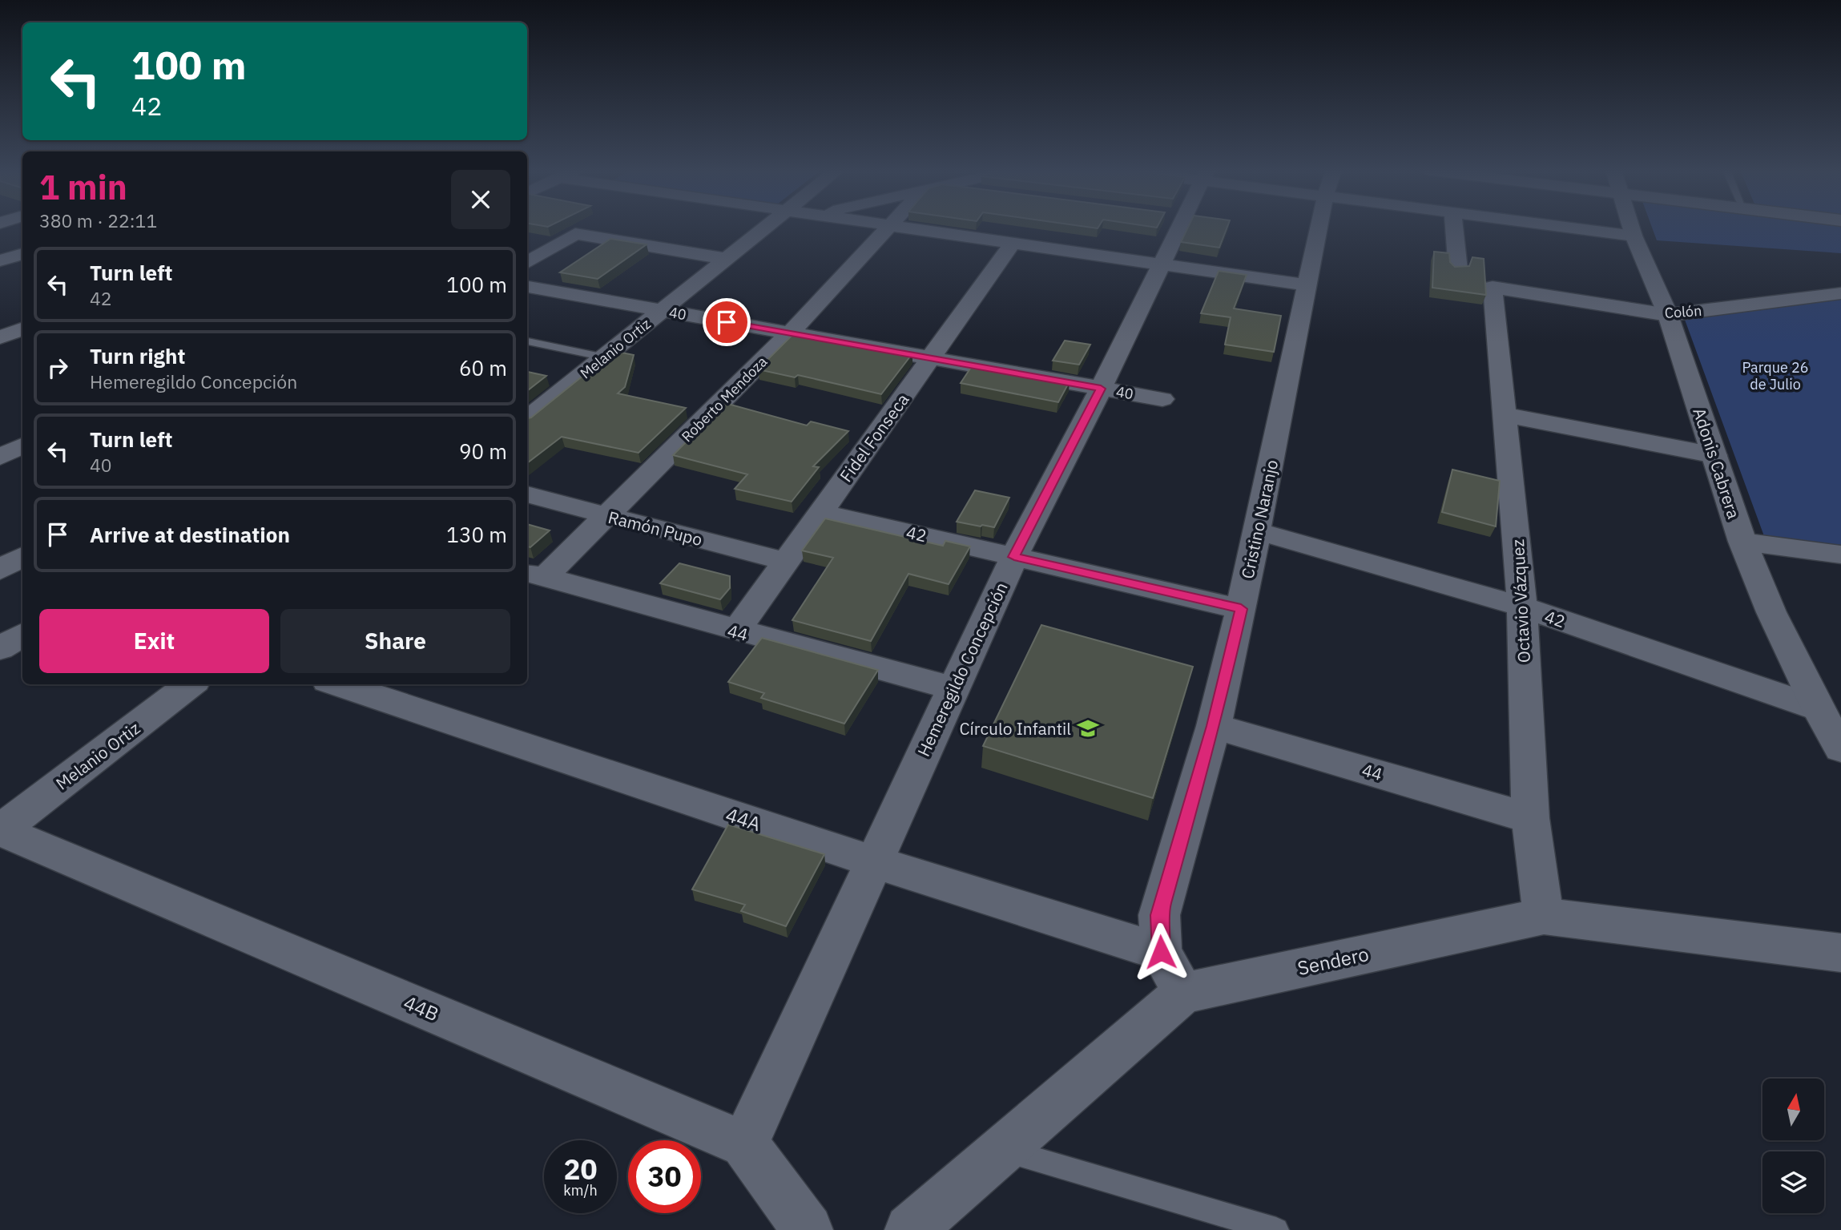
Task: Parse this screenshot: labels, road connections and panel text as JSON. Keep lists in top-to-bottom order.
{
  "streets": {
    "street": [
      "Colón",
      "40",
      "Melanio Ortiz",
      "Roberto Mendoza",
      "Fidel Fonseca",
      "Adonis Cabrera",
      "Cristino Naranjo",
      "Ramón Pupo",
      "42",
      "Octavio Vázquez",
      "44",
      "Hemeregildo Concepción",
      "44A",
      "Sendero",
      "44B"
    ]
  },
  "crossings": [
    ["Colón", "Adonis Cabrera"],
    ["Colón", "Octavio Vázquez"],
    ["40", "Melanio Ortiz"],
    ["40", "Roberto Mendoza"],
    ["40", "Fidel Fonseca"],
    ["40", "Hemeregildo Concepción"],
    ["Melanio Ortiz", "44B"],
    ["Roberto Mendoza", "Ramón Pupo"],
    ["Roberto Mendoza", "44"],
    ["Fidel Fonseca", "Ramón Pupo"],
    ["Fidel Fonseca", "42"],
    ["Fidel Fonseca", "44"],
    ["Adonis Cabrera", "42"],
    ["Cristino Naranjo", "42"],
    ["Cristino Naranjo", "44"],
    ["Cristino Naranjo", "44A"],
    ["Cristino Naranjo", "Sendero"],
    ["42", "Octavio Vázquez"],
    ["42", "Hemeregildo Concepción"],
    ["Octavio Vázquez", "44"],
    ["Octavio Vázquez", "Sendero"],
    ["44", "Hemeregildo Concepción"],
    ["Hemeregildo Concepción", "44A"],
    ["Hemeregildo Concepción", "44B"]
  ],
  "parks": ["Parque 26 de Julio"],
  "places": {
    "school or university": ["Círculo Infantil"]
  },
  "north": "top",
  "page": {
    "turn": ["100 m", "42"],
    "heading": ["1 min", "380 m · 22:11"],
    "list": [
      {
        "name": "Turn left",
        "note": "42",
        "value": "100 m"
      },
      {
        "name": "Turn right",
        "note": "Hemeregildo Concepción",
        "value": "60 m"
      },
      {
        "name": "Turn left",
        "note": "40",
        "value": "90 m"
      },
      {
        "name": "Arrive at destination",
        "value": "130 m"
      }
    ],
    "buttons": ["Exit", "Share"],
    "speed": "20 km/h",
    "limit": "30"
  }
}
